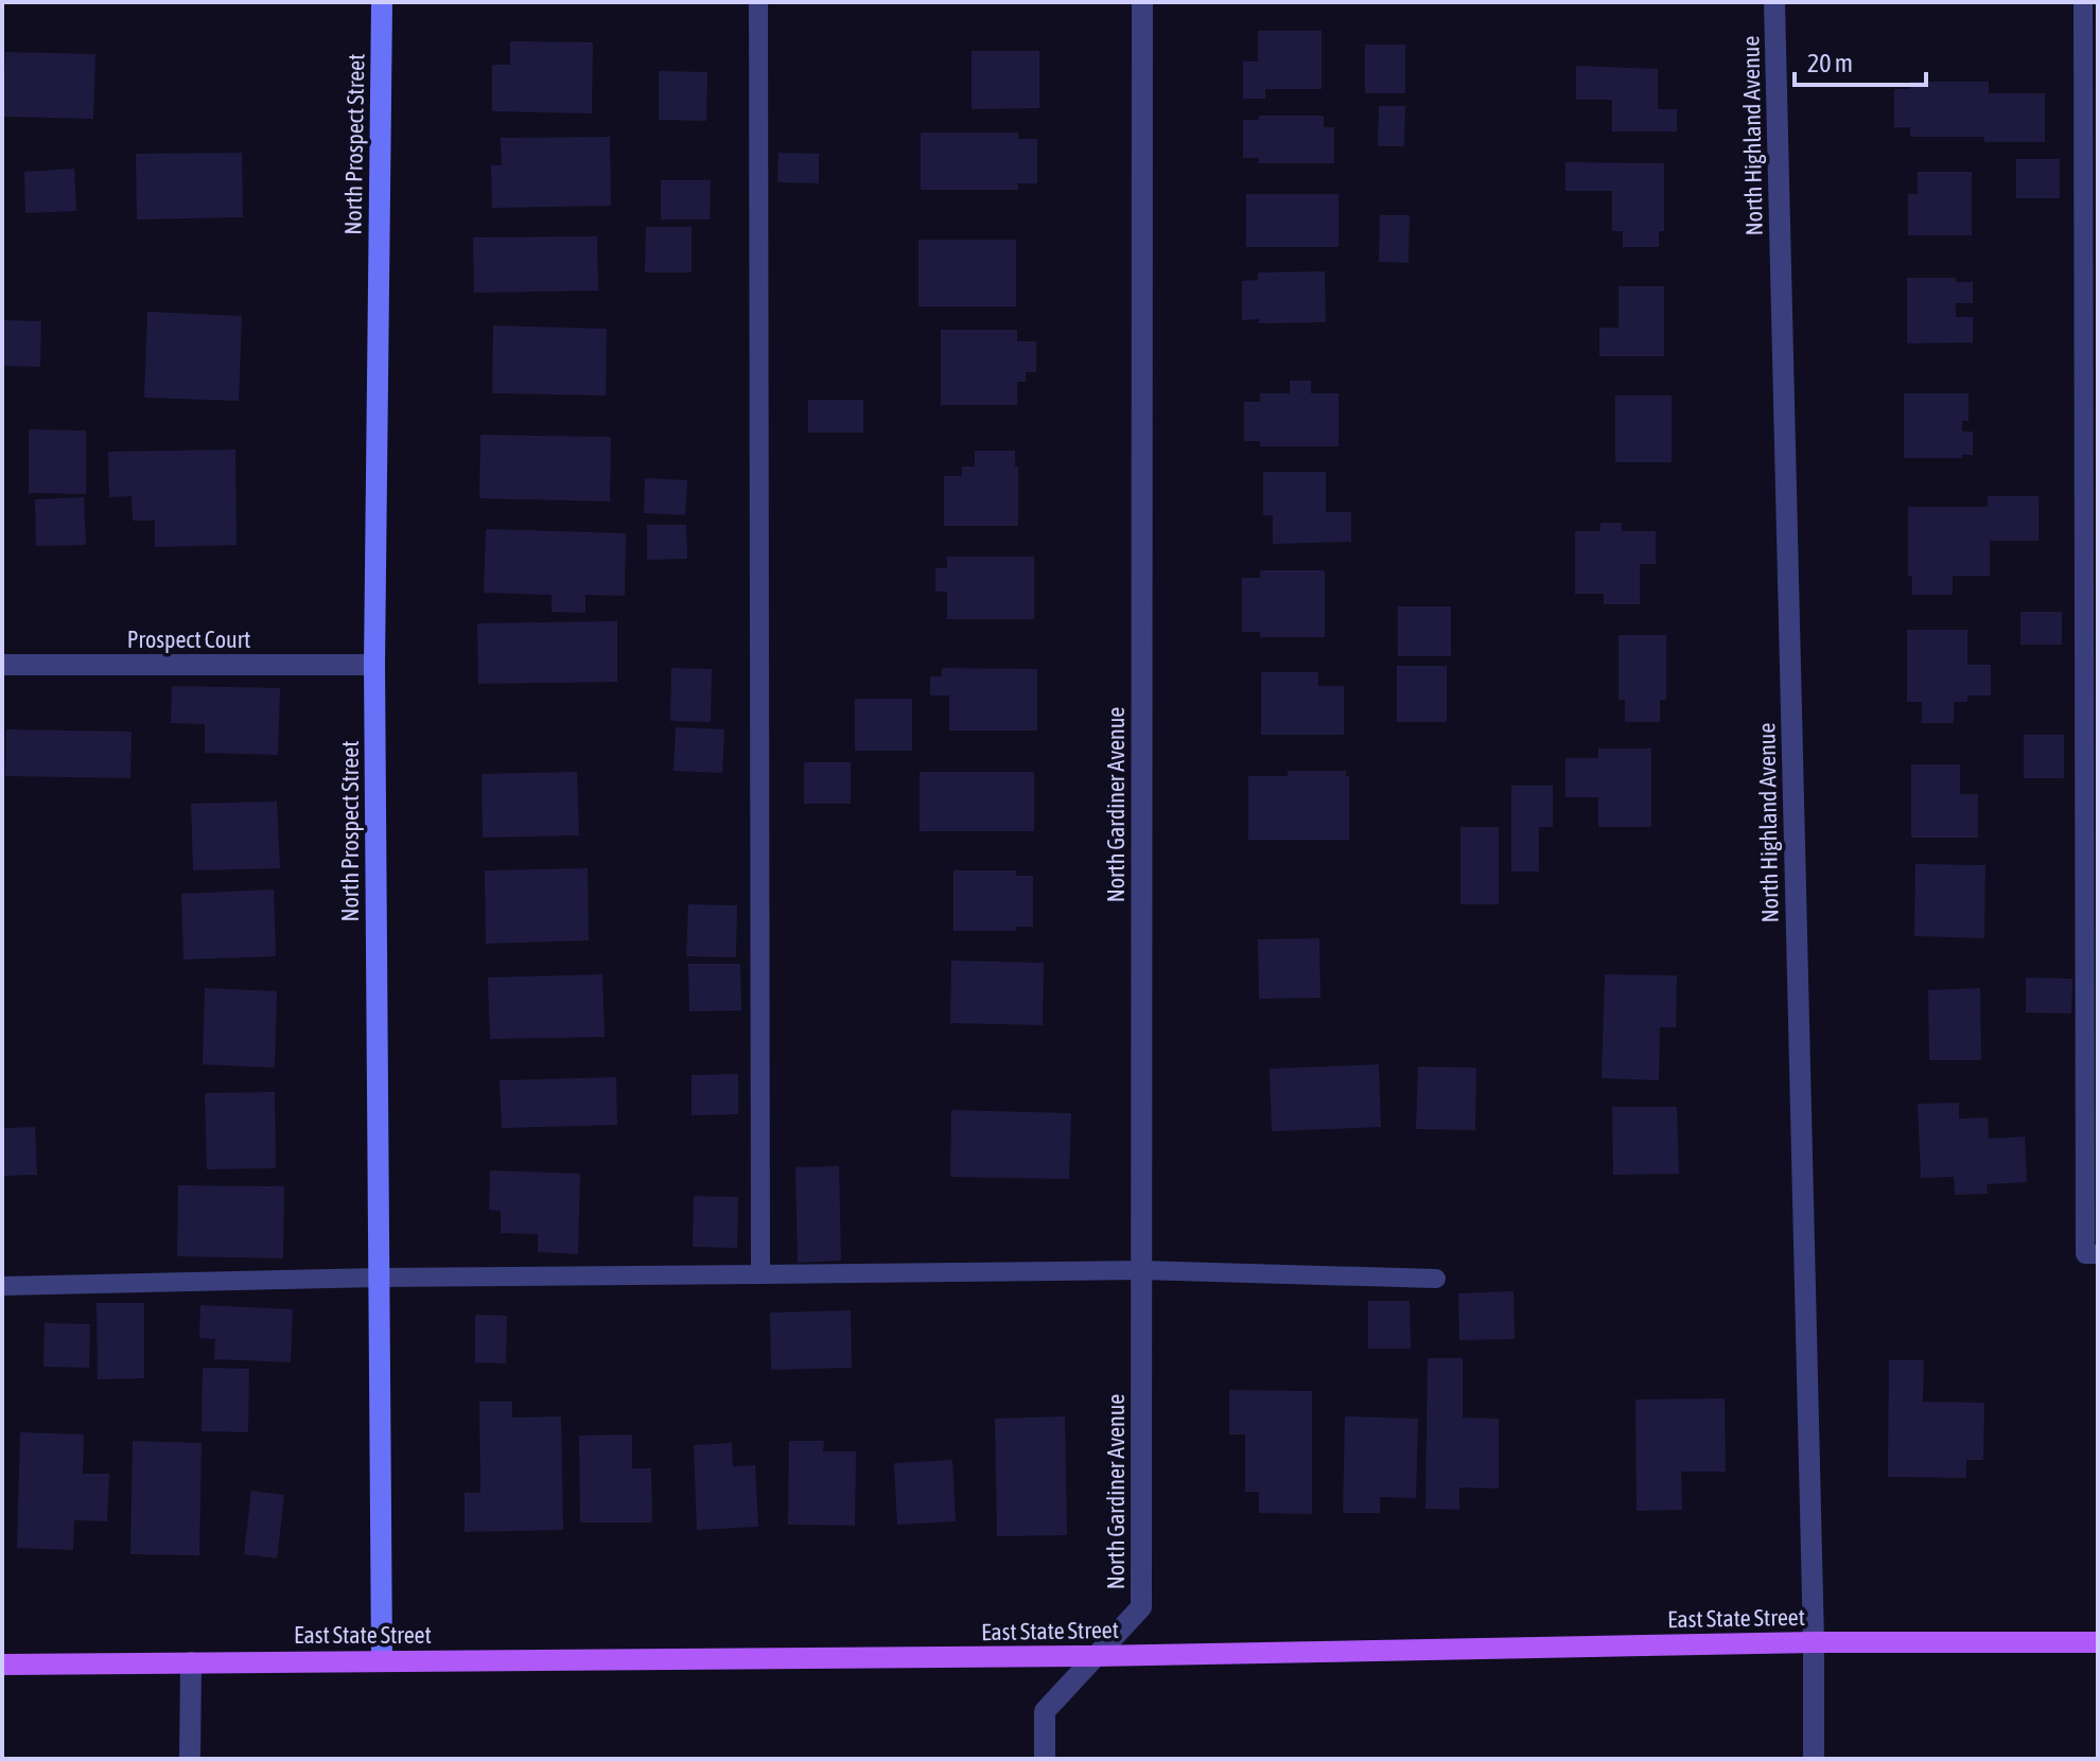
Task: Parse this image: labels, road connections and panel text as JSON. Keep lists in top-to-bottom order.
{
  "streets": {
    "main road": ["East State Street"],
    "street": [
      "North Highland Avenue",
      "North Prospect Street",
      "Prospect Court",
      "North Gardiner Avenue"
    ]
  },
  "crossings": [
    ["North Highland Avenue", "East State Street"],
    ["North Prospect Street", "Prospect Court"],
    ["North Prospect Street", "East State Street"],
    ["North Gardiner Avenue", "East State Street"]
  ],
  "scale_bar": "20 m"
}
